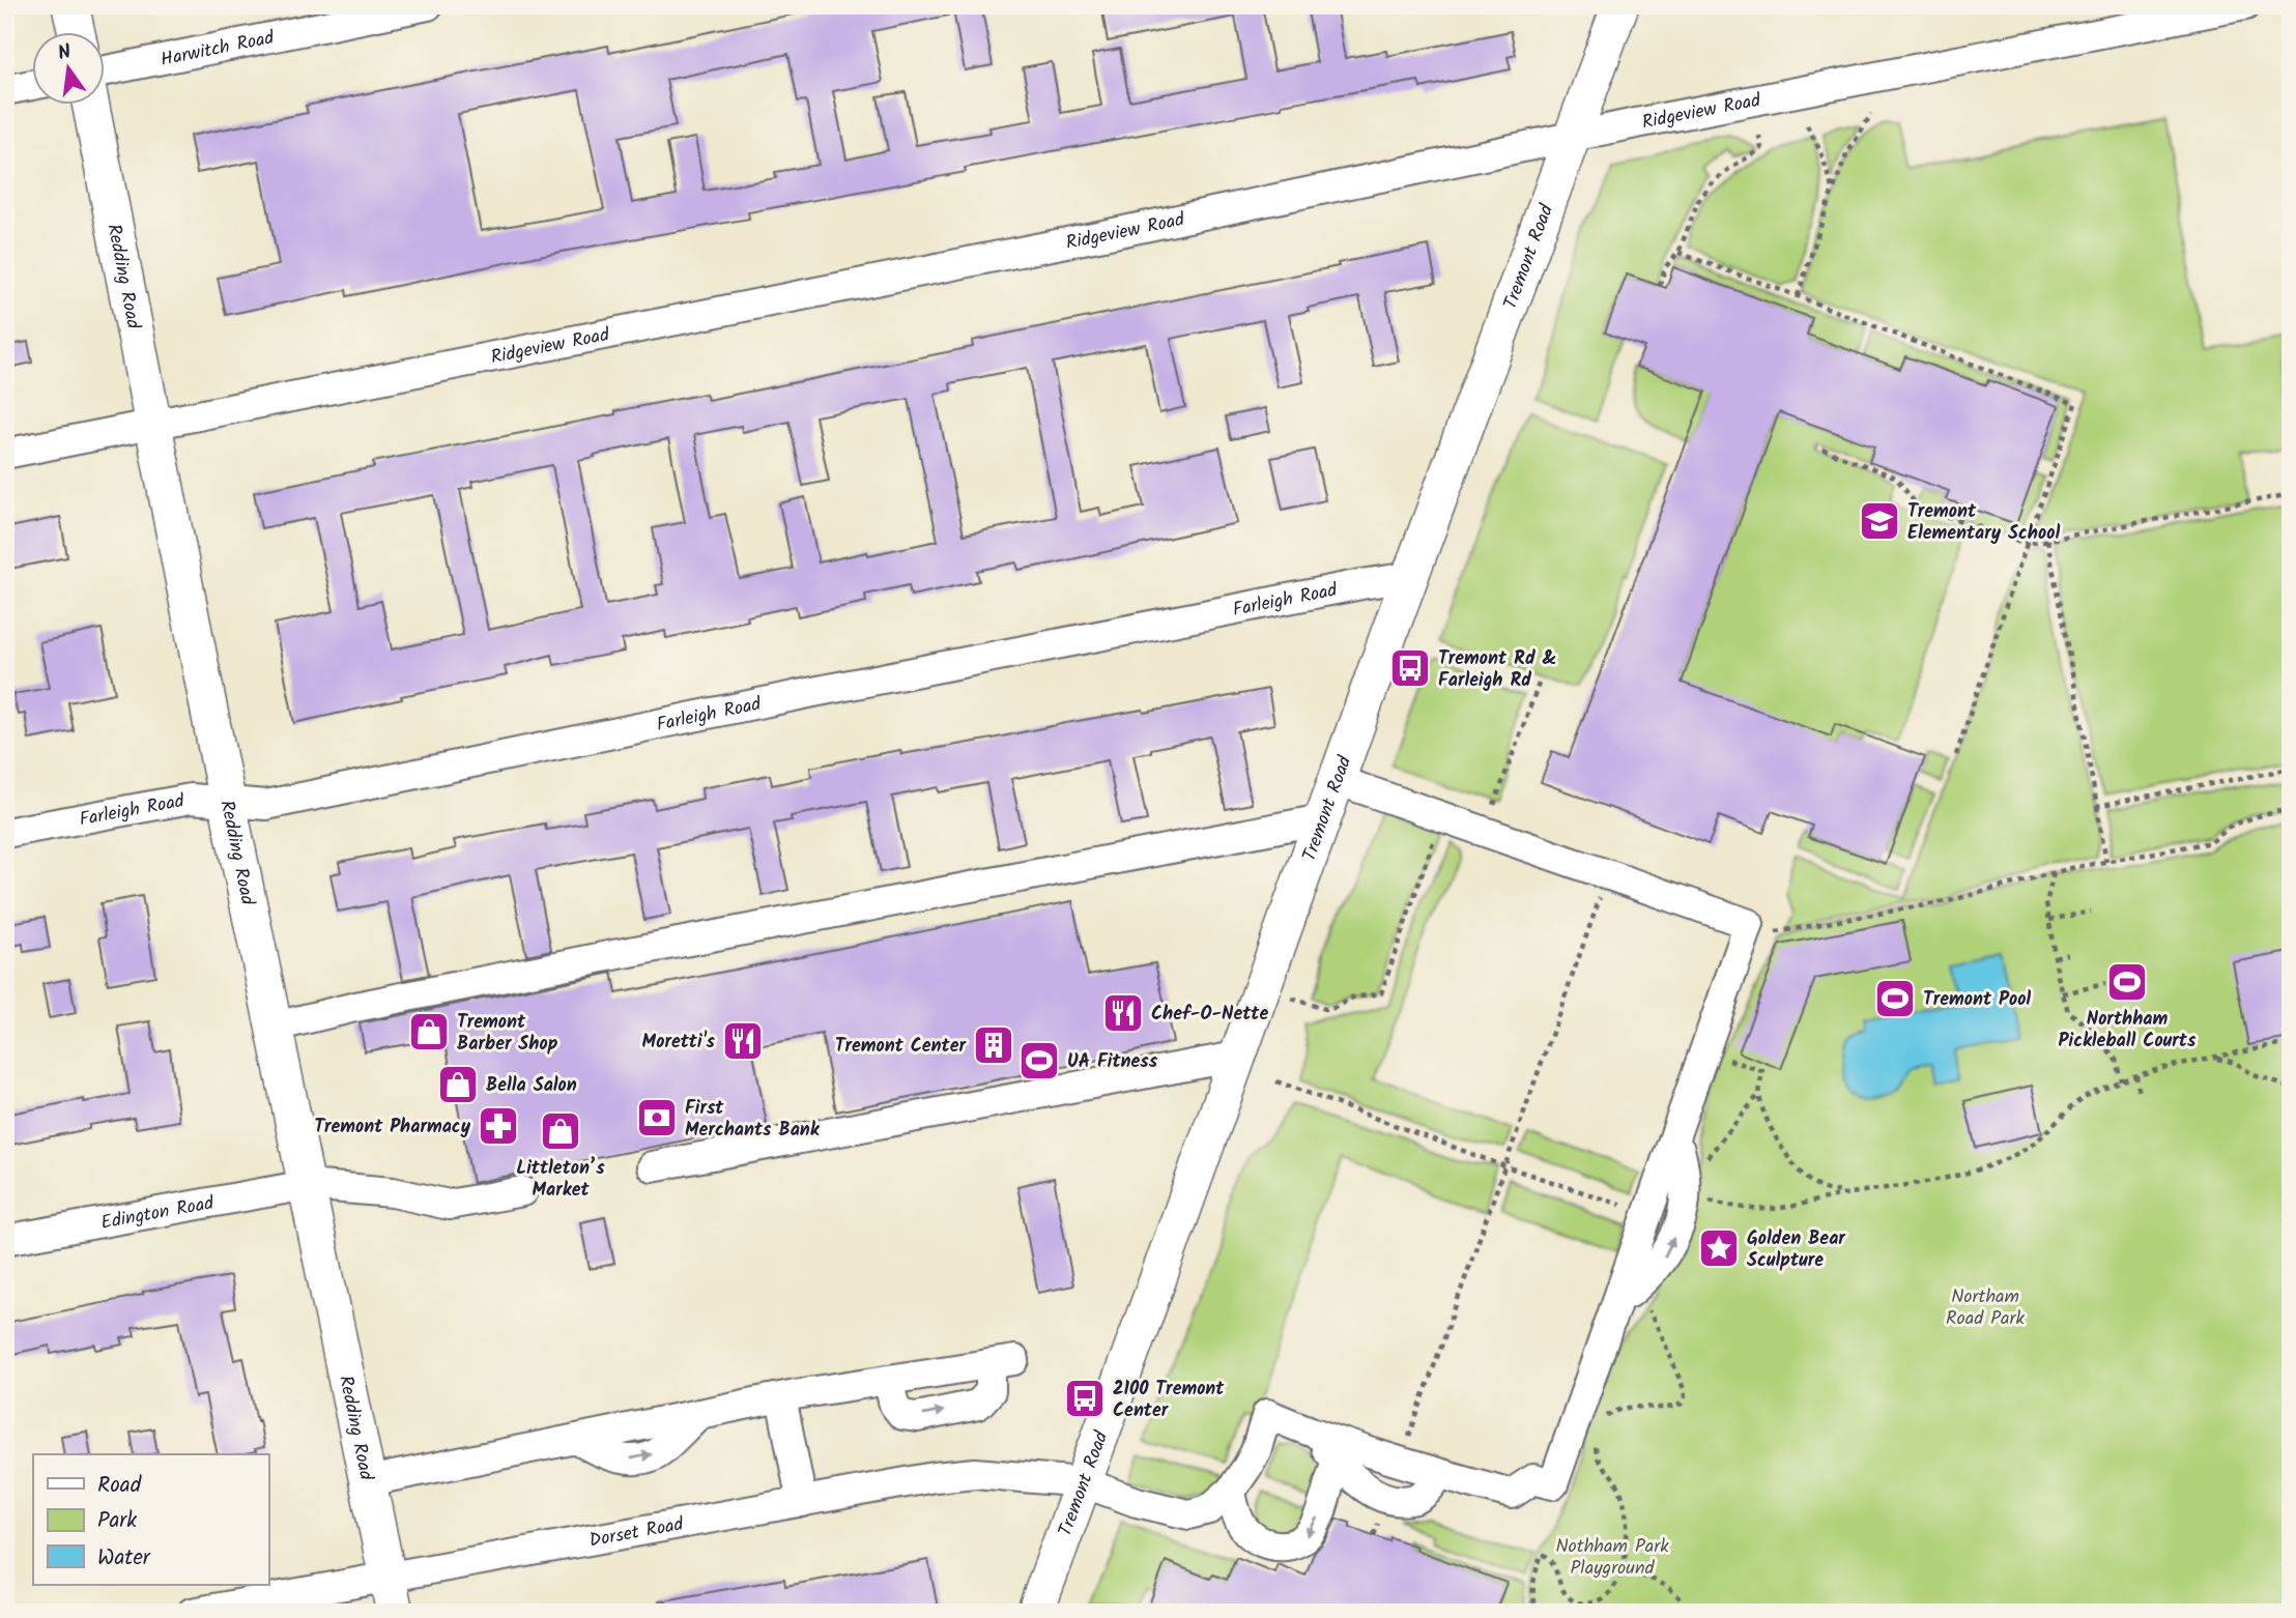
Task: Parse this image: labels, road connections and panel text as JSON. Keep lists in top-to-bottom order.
{
  "streets": {
    "main road": ["Tremont Road", "Redding Road"],
    "street": [
      "Harwitch Road",
      "Ridgeview Road",
      "Farleigh Road",
      "Edington Road",
      "Dorset Road"
    ]
  },
  "crossings": [
    ["Ridgeview Road", "Tremont Road"],
    ["Ridgeview Road", "Redding Road"],
    ["Tremont Road", "Farleigh Road"],
    ["Tremont Road", "Dorset Road"],
    ["Redding Road", "Farleigh Road"],
    ["Redding Road", "Edington Road"],
    ["Redding Road", "Dorset Road"]
  ],
  "parks": ["Northam Road Park", "Nothham Park Playground"],
  "places": {
    "school or university": ["Tremont Elementary School"],
    "bus stop": ["Tremont Rd & Farleigh Rd", "2100 Tremont Center"],
    "sports": ["Northham Pickleball Courts", "Tremont Pool", "UA Fitness"],
    "restaurant": ["Chef-O-Nette", "Moretti's"],
    "shop": ["Tremont Barber Shop", "Bella Salon", "Littleton’s Market"],
    "building": ["Tremont Center"],
    "bank": ["First Merchants Bank"],
    "pharmacy": ["Tremont Pharmacy"],
    "place": ["Golden Bear Sculpture"]
  },
  "legend": ["Road", "Park", "Water"],
  "north": "top"
}
